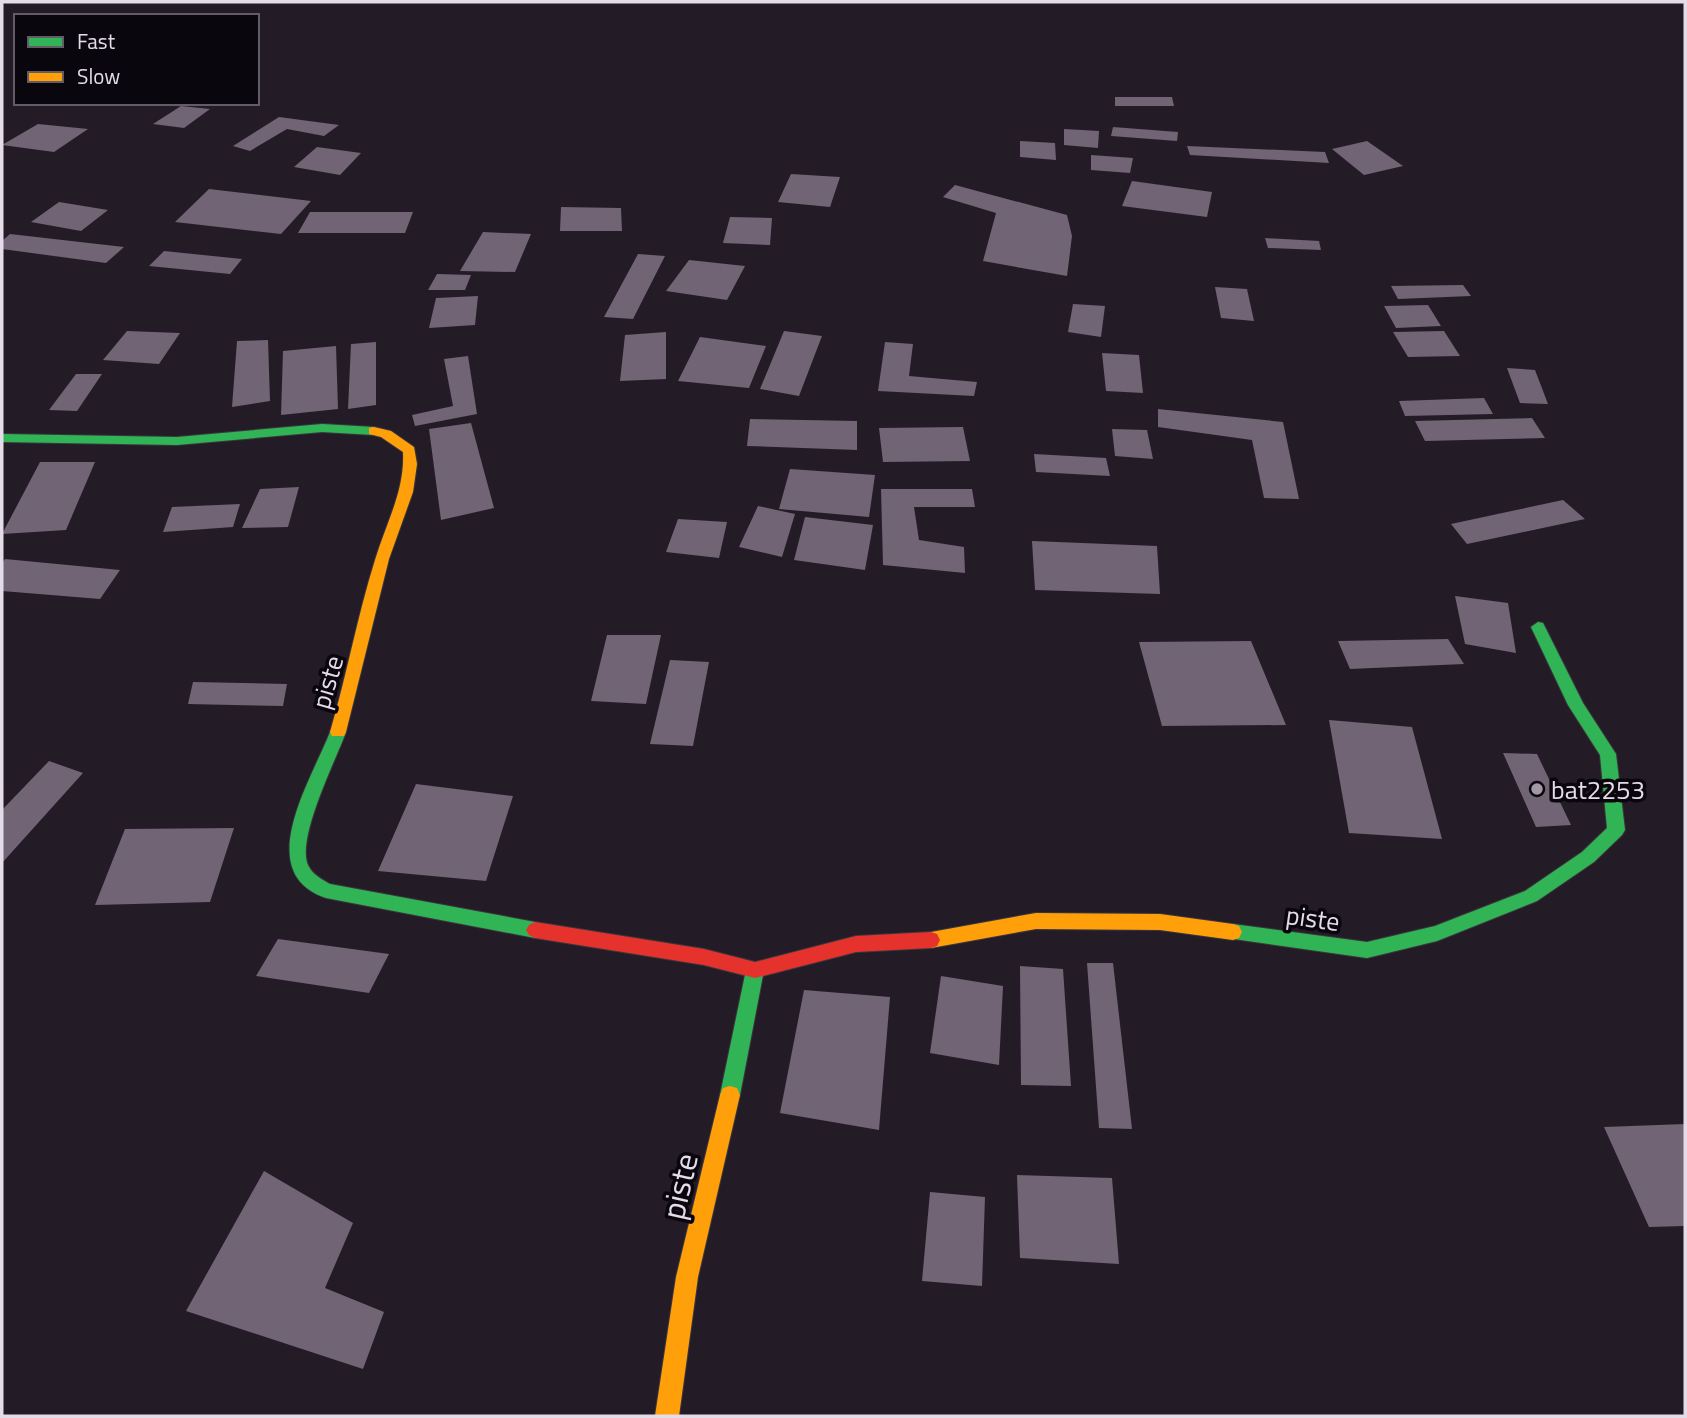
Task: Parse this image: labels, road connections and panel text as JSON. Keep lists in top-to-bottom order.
{
  "streets": {
    "street": ["piste"]
  },
  "places": ["bat2253"],
  "legend": ["Fast", "Slow"]
}
